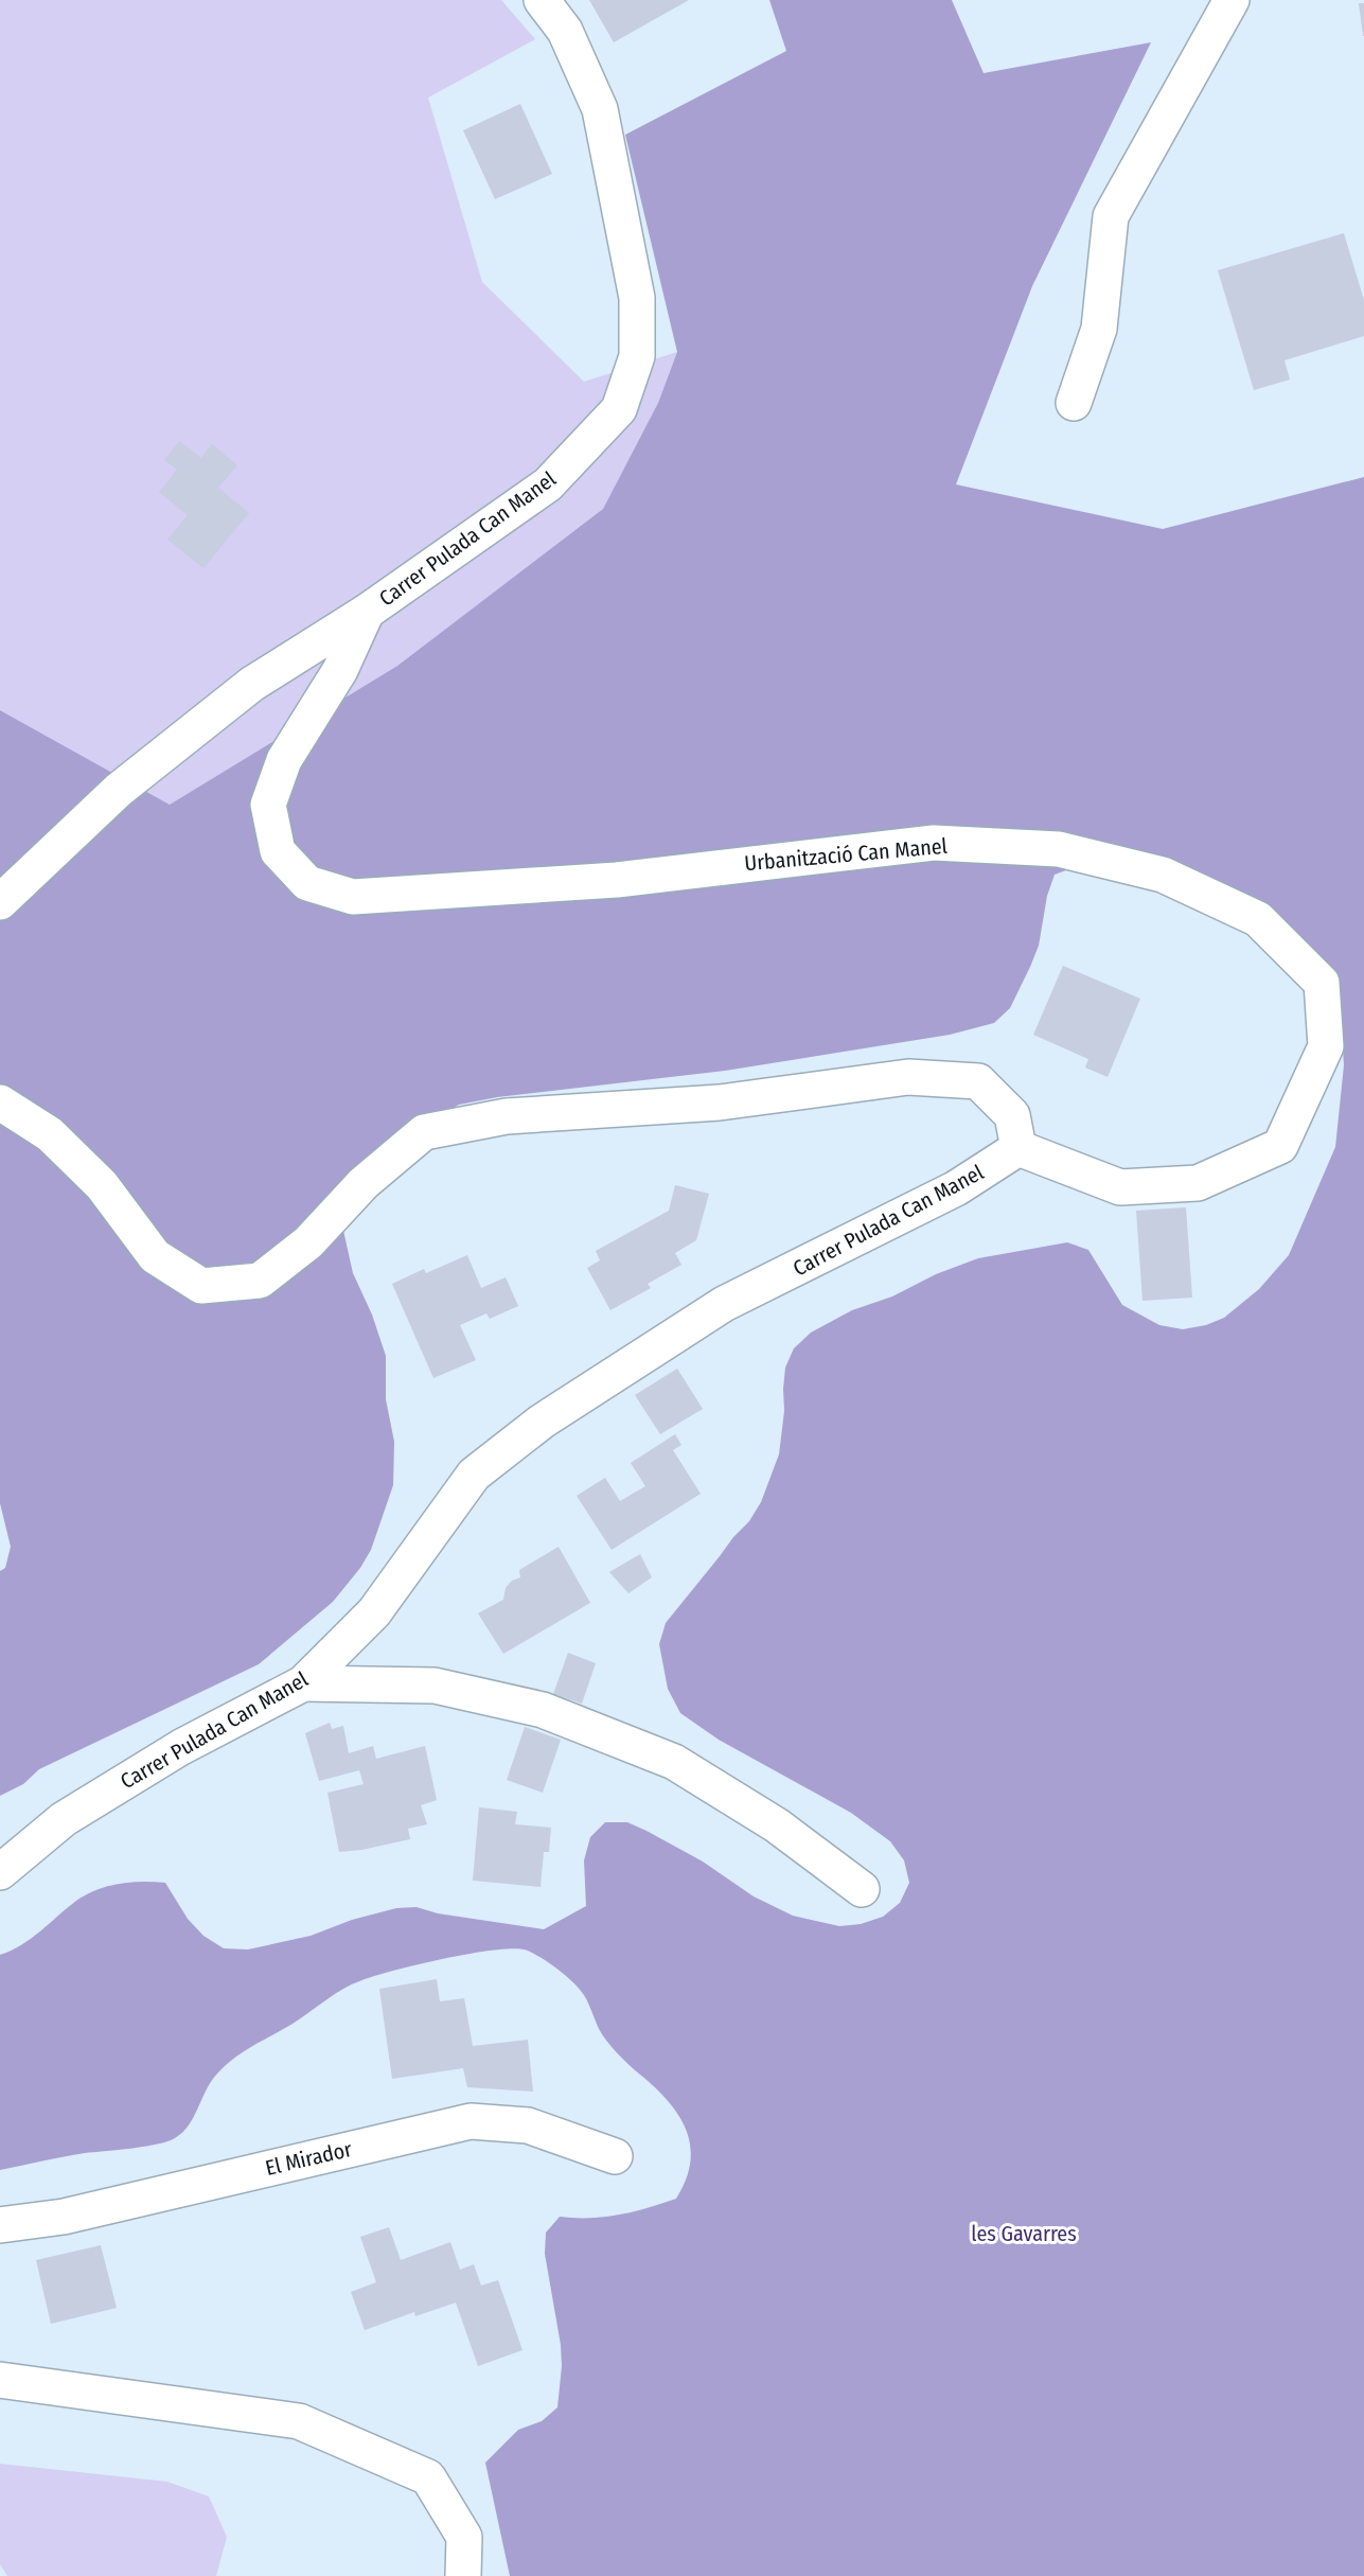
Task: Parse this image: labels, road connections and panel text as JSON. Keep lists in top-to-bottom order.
{
  "streets": {
    "street": ["Carrer Pulada Can Manel", "Urbanització Can Manel", "El Mirador"]
  },
  "crossings": [
    ["Carrer Pulada Can Manel", "Urbanització Can Manel"]
  ],
  "parks": ["les Gavarres"]
}
